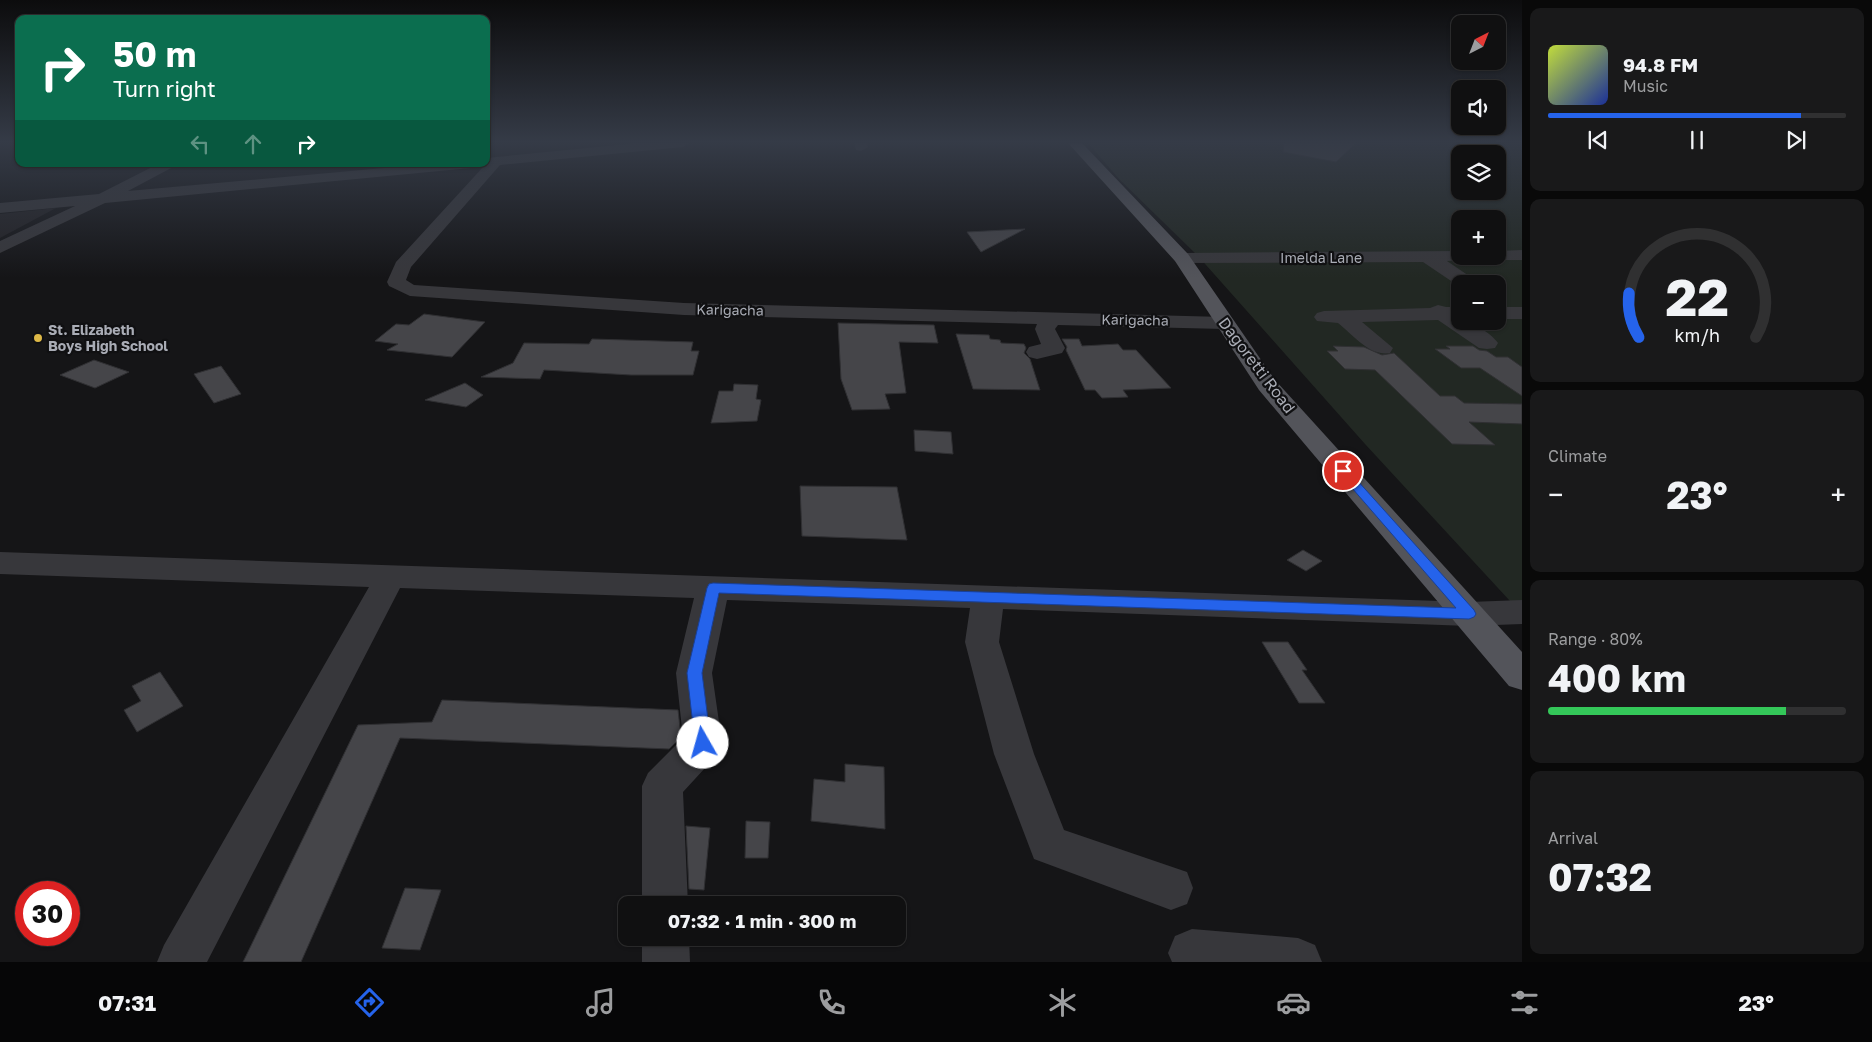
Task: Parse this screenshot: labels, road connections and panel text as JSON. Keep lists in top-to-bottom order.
{
  "streets": {
    "main road": ["Dagoretti Road"],
    "street": ["Imelda Lane", "Karigacha"]
  },
  "crossings": [
    ["Imelda Lane", "Dagoretti Road"],
    ["Karigacha", "Dagoretti Road"]
  ],
  "places": ["St. Elizabeth Boys High School"],
  "north": "top right",
  "page": {
    "map_buttons": ["+", "−"],
    "turn": ["50 m", "Turn right"],
    "song": ["94.8 FM", "Music"],
    "tile": [
      "Climate",
      ["Range · 80%", "400 km"],
      ["Arrival", "07:32"]
    ],
    "heat": ["−", "23°", "+"],
    "limit": "30",
    "trip": "07:32 · 1 min · 300 m",
    "tabs": ["07:31", "23°"],
    "gauge": ["22", "km/h"]
  }
}
